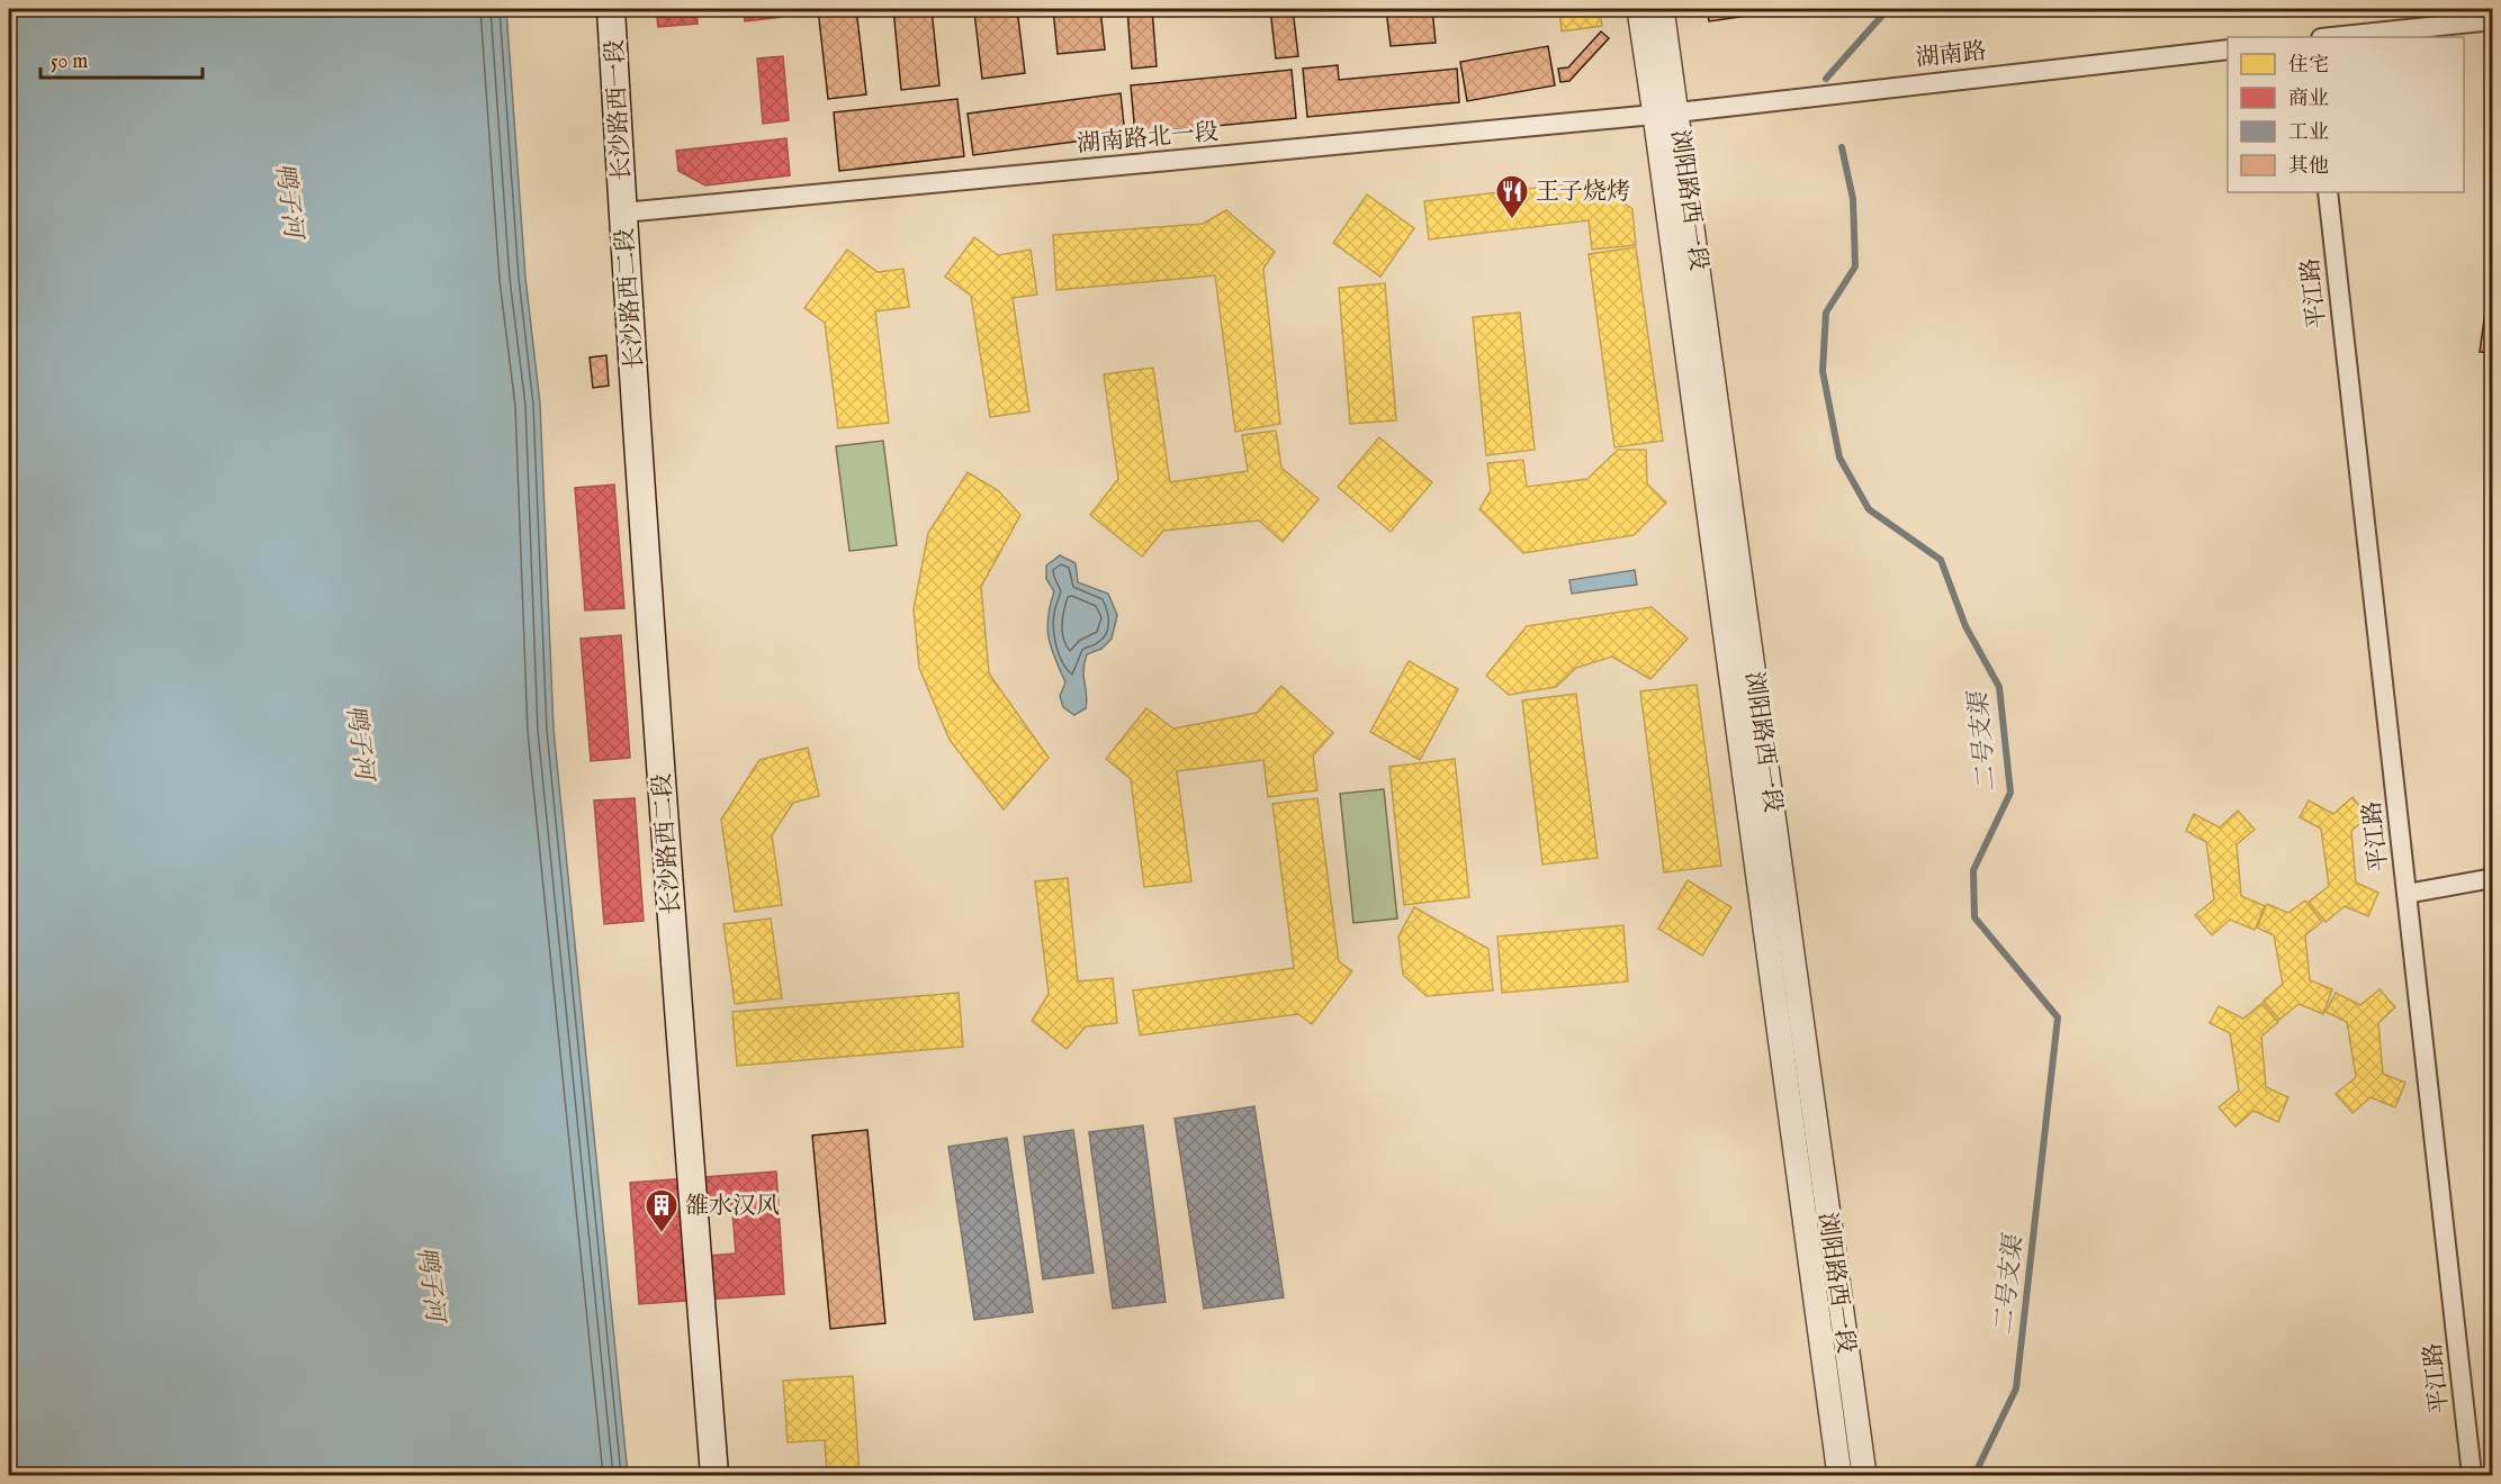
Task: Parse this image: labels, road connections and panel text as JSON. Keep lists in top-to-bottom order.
{
  "streets": {
    "main road": ["长沙路西一段", "长沙路西二段"],
    "street": [
      "湖南路",
      "湖南路北一段",
      "浏阳路西一段",
      "平江路"
    ]
  },
  "crossings": [
    ["湖南路", "湖南路北一段"],
    ["湖南路", "浏阳路西一段"],
    ["长沙路西一段", "湖南路北一段"],
    ["长沙路西一段", "长沙路西二段"],
    ["湖南路北一段", "浏阳路西一段"],
    ["湖南路北一段", "长沙路西二段"]
  ],
  "water": ["鸭子河", "二号支渠"],
  "places": {
    "restaurant": ["王子烧烤"],
    "building": ["雒水汉风"]
  },
  "legend": [
    "住宅",
    "商业",
    "工业",
    "其他"
  ],
  "scale_bar": "50 m"
}
